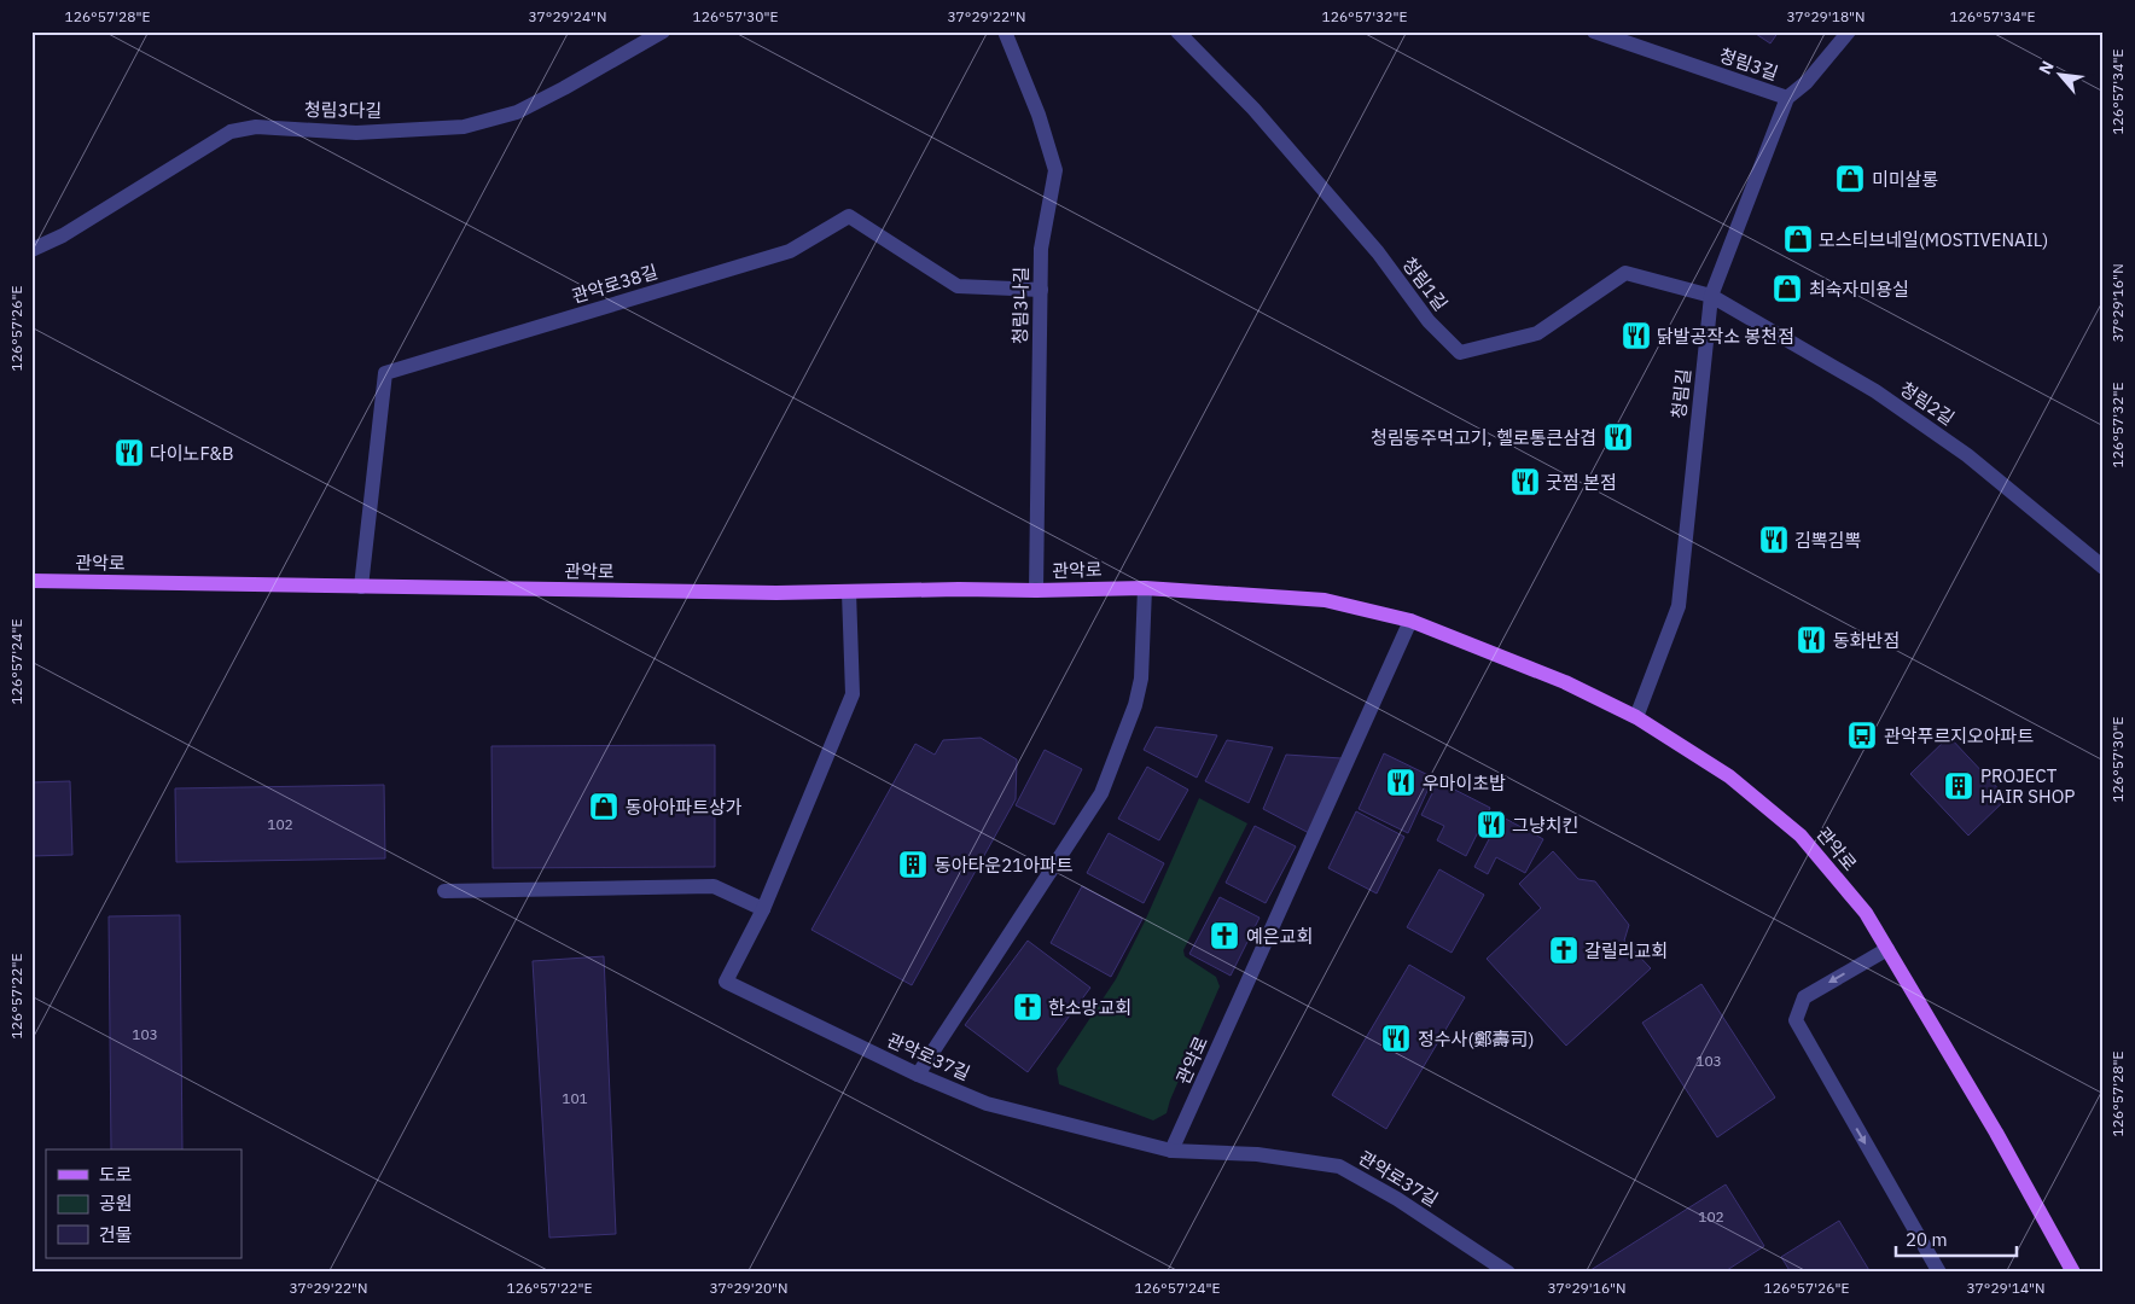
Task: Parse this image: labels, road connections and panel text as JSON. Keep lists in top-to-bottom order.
{
  "streets": {
    "main road": ["관악로"],
    "street": [
      "청림3길",
      "청림3다길",
      "관악로38길",
      "청림1길",
      "청림3나길",
      "청림길",
      "청림2길",
      "관악로37길"
    ]
  },
  "crossings": [
    ["청림3길", "청림길"],
    ["관악로38길", "청림3나길"],
    ["관악로38길", "관악로"],
    ["청림1길", "청림길"],
    ["청림1길", "청림2길"],
    ["청림3나길", "관악로"],
    ["청림길", "청림2길"],
    ["청림길", "관악로"],
    ["관악로", "관악로37길"]
  ],
  "places": {
    "shop": [
      "미미살롱",
      "모스티브네일(MOSTIVENAIL)",
      "최숙자미용실",
      "동아아파트상가"
    ],
    "restaurant": [
      "닭발공작소 봉천점",
      "청림동주먹고기, 헬로통큰삼겹",
      "다이노F&B",
      "굿찜 본점",
      "김뽁김뽁",
      "동화반점",
      "우마이초밥",
      "그냥치킨",
      "정수사(鄭壽司)"
    ],
    "bus stop": ["관악푸르지오아파트"],
    "building": ["PROJECT HAIR SHOP", "동아타운21아파트"],
    "church": ["예은교회", "갈릴리교회", "한소망교회"]
  },
  "house_numbers": [
    "102",
    "103",
    "103",
    "101",
    "102"
  ],
  "legend": ["도로", "공원", "건물"],
  "scale_bar": "20 m",
  "north": "top left",
  "coordinates": [
    "126°57'28\"E",
    "37°29'24\"N",
    "126°57'30\"E",
    "37°29'22\"N",
    "126°57'32\"E",
    "37°29'18\"N",
    "126°57'34\"E",
    "37°29'16\"N",
    "126°57'26\"E",
    "126°57'24\"E",
    "126°57'22\"E",
    "37°29'20\"N",
    "37°29'14\"N"
  ]
}
